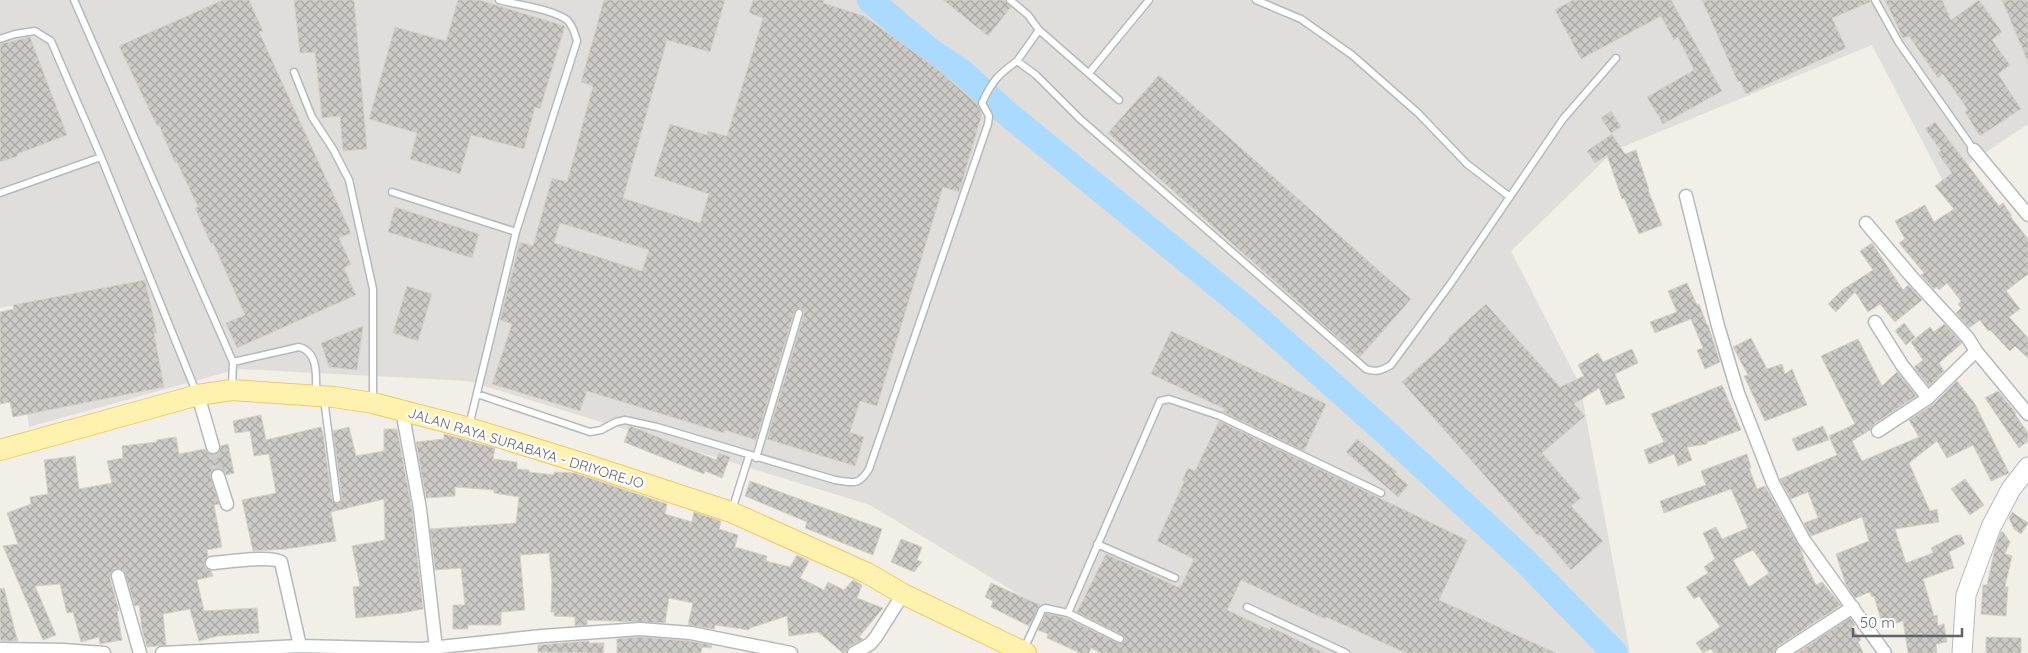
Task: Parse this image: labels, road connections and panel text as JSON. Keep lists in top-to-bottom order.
{
  "streets": {
    "main road": ["JALAN RAYA SURABAYA - DRIYOREJO"]
  },
  "scale_bar": "50 m"
}
